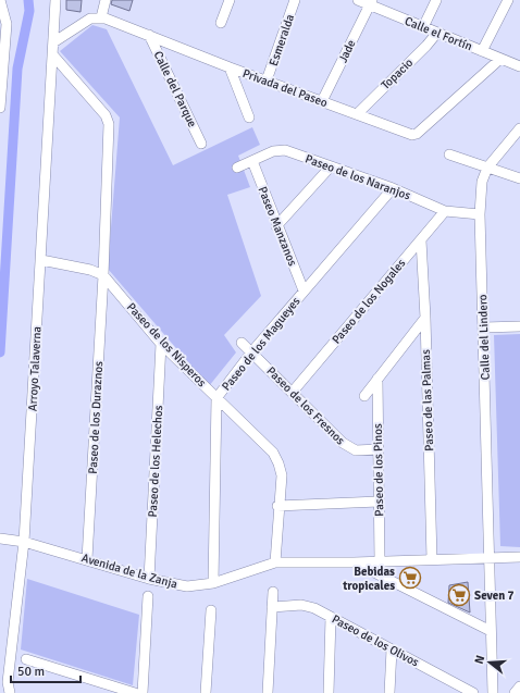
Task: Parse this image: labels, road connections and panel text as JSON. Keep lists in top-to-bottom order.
{
  "streets": {
    "street": [
      "Calle el Fortín",
      "Esmeralda",
      "Jade",
      "Topacio",
      "Privada del Paseo",
      "Calle del Parque",
      "Paseo de los Naranjos",
      "Paseo Manzanos",
      "Paseo de los Nogales",
      "Calle del Lindero",
      "Paseo de los Magueyes",
      "Paseo de los Nísperos",
      "Arroyo Talaverna",
      "Paseo de las Palmas",
      "Paseo de los Fresnos",
      "Paseo de los Duraznos",
      "Paseo de los Helechos",
      "Paseo de los Pinos",
      "Avenida de la Zanja",
      "Paseo de los Olivos"
    ]
  },
  "crossings": [
    ["Calle el Fortín", "Jade"],
    ["Calle el Fortín", "Topacio"],
    ["Calle el Fortín", "Privada del Paseo"],
    ["Esmeralda", "Privada del Paseo"],
    ["Jade", "Privada del Paseo"],
    ["Topacio", "Privada del Paseo"],
    ["Privada del Paseo", "Calle del Parque"],
    ["Paseo de los Naranjos", "Paseo Manzanos"],
    ["Paseo de los Naranjos", "Paseo de los Nogales"],
    ["Paseo de los Naranjos", "Calle del Lindero"],
    ["Paseo de los Naranjos", "Paseo de los Magueyes"],
    ["Paseo Manzanos", "Paseo de los Magueyes"],
    ["Paseo de los Nogales", "Paseo de las Palmas"],
    ["Paseo de los Nogales", "Paseo de los Fresnos"],
    ["Calle del Lindero", "Avenida de la Zanja"],
    ["Paseo de los Magueyes", "Paseo de los Nísperos"],
    ["Paseo de los Magueyes", "Paseo de los Fresnos"],
    ["Paseo de los Magueyes", "Avenida de la Zanja"],
    ["Paseo de los Nísperos", "Paseo de los Duraznos"],
    ["Paseo de los Nísperos", "Paseo de los Helechos"],
    ["Paseo de los Nísperos", "Avenida de la Zanja"],
    ["Arroyo Talaverna", "Paseo de los Duraznos"],
    ["Arroyo Talaverna", "Avenida de la Zanja"],
    ["Paseo de las Palmas", "Avenida de la Zanja"],
    ["Paseo de los Fresnos", "Paseo de los Pinos"],
    ["Paseo de los Duraznos", "Avenida de la Zanja"],
    ["Paseo de los Helechos", "Avenida de la Zanja"],
    ["Paseo de los Pinos", "Avenida de la Zanja"]
  ],
  "places": {
    "supermarket": ["Bebidas tropicales", "Seven 7"]
  },
  "scale_bar": "50 m",
  "north": "left"
}
